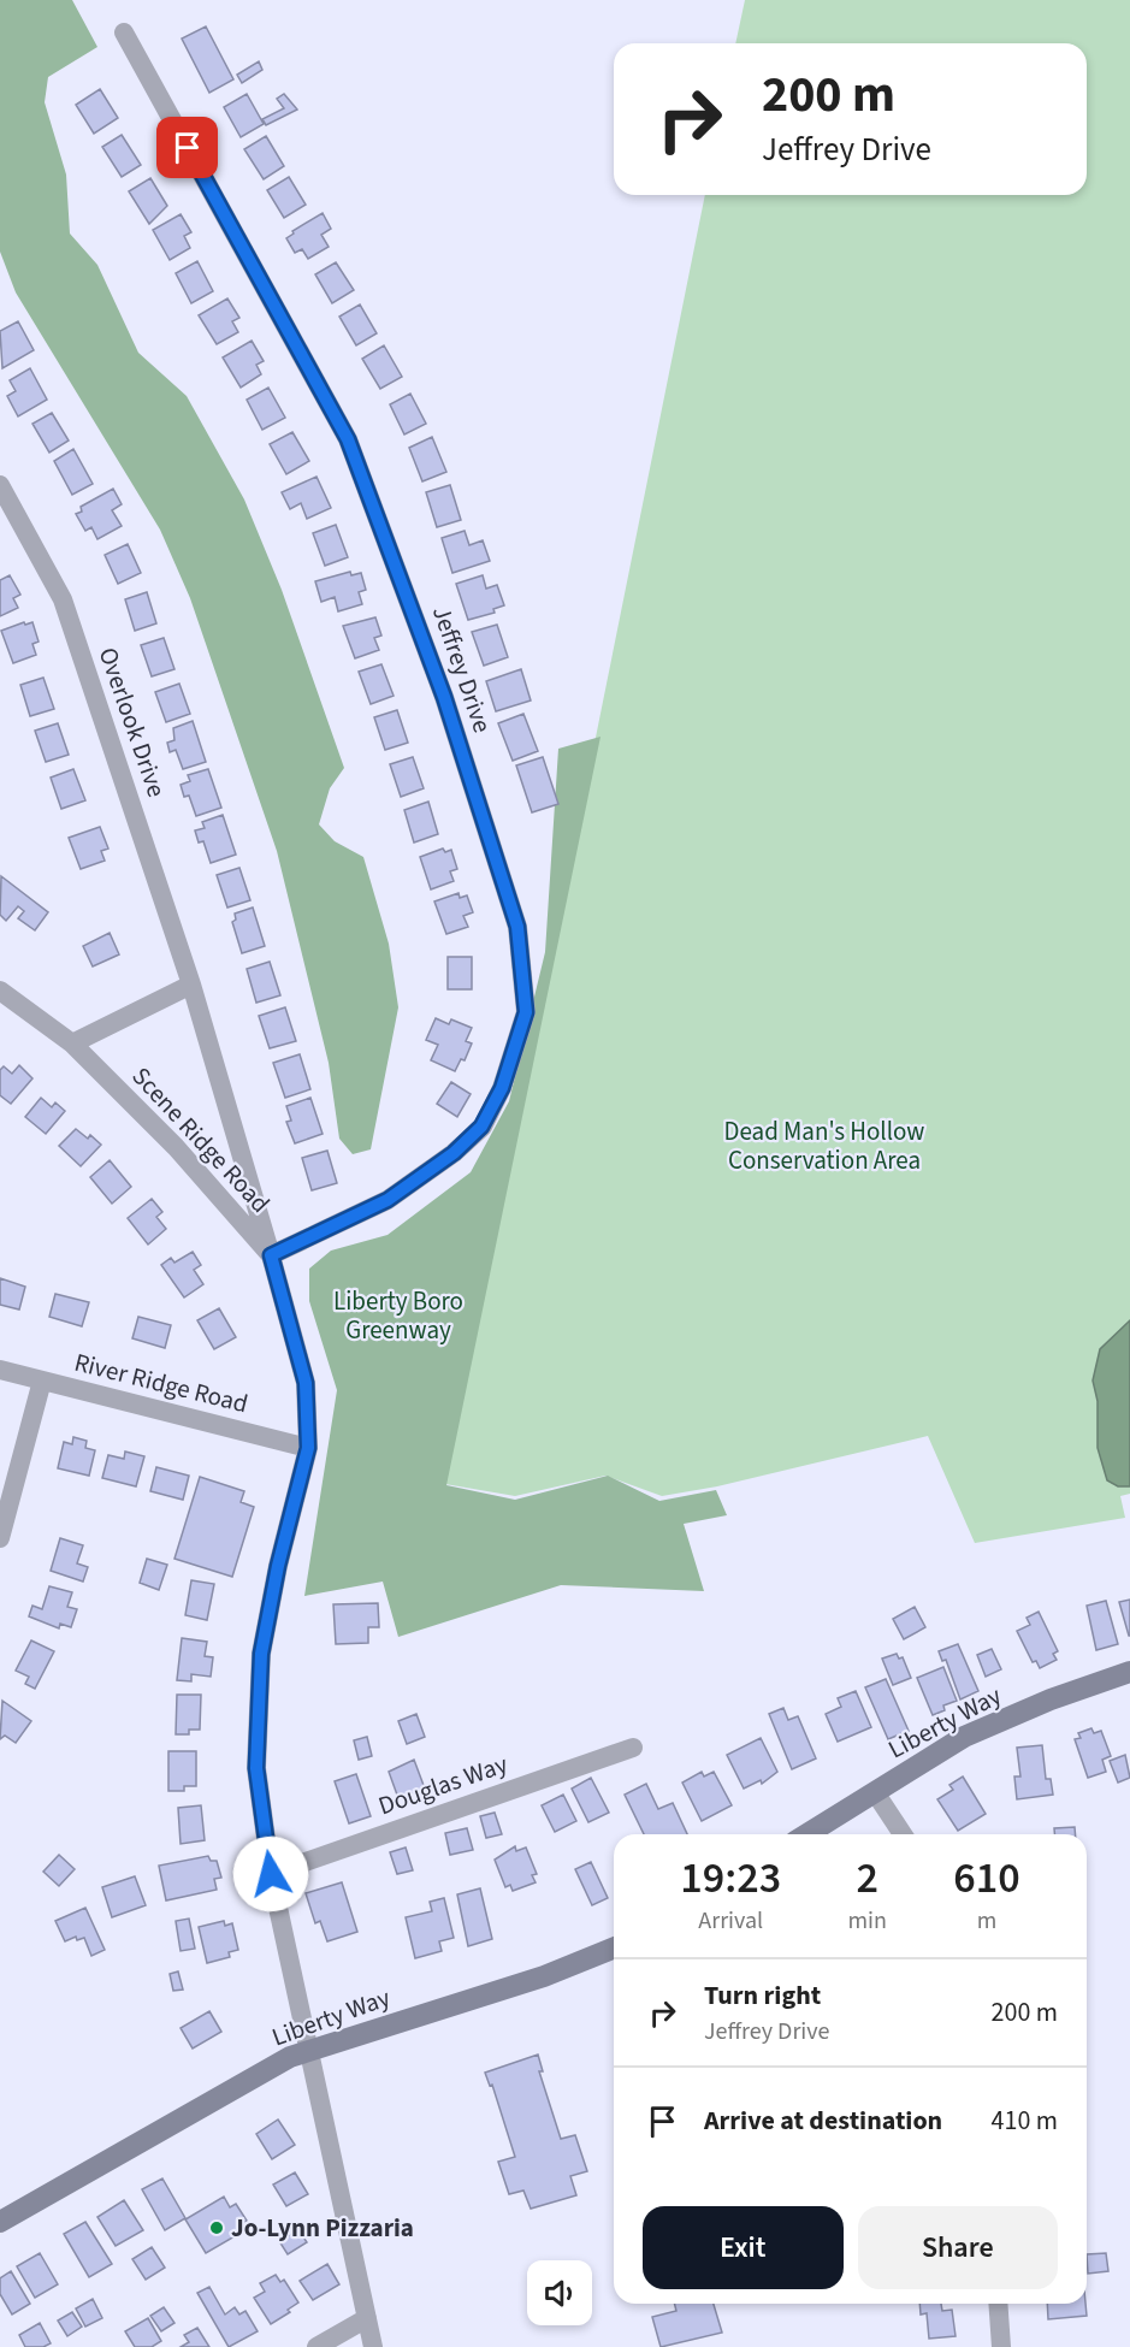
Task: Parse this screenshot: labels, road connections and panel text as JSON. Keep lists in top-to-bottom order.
{
  "streets": {
    "street": [
      "Jeffrey Drive",
      "Overlook Drive",
      "Scene Ridge Road",
      "River Ridge Road",
      "Liberty Way",
      "Douglas Way"
    ]
  },
  "crossings": [
    ["Jeffrey Drive", "Overlook Drive"],
    ["Jeffrey Drive", "Scene Ridge Road"],
    ["Overlook Drive", "Scene Ridge Road"],
    ["Scene Ridge Road", "River Ridge Road"],
    ["Scene Ridge Road", "Liberty Way"],
    ["Scene Ridge Road", "Douglas Way"]
  ],
  "parks": ["Dead Man's Hollow Conservation Area", "Liberty Boro Greenway"],
  "places": ["Jo-Lynn Pizzaria"],
  "page": {
    "turn": ["200 m", "Jeffrey Drive"],
    "eta": [
      "19:23",
      "Arrival",
      "2",
      "min",
      "610",
      "m"
    ],
    "list": [
      {
        "name": "Turn right",
        "note": "Jeffrey Drive",
        "value": "200 m"
      },
      {
        "name": "Arrive at destination",
        "value": "410 m"
      }
    ],
    "buttons": ["Exit", "Share"]
  }
}
